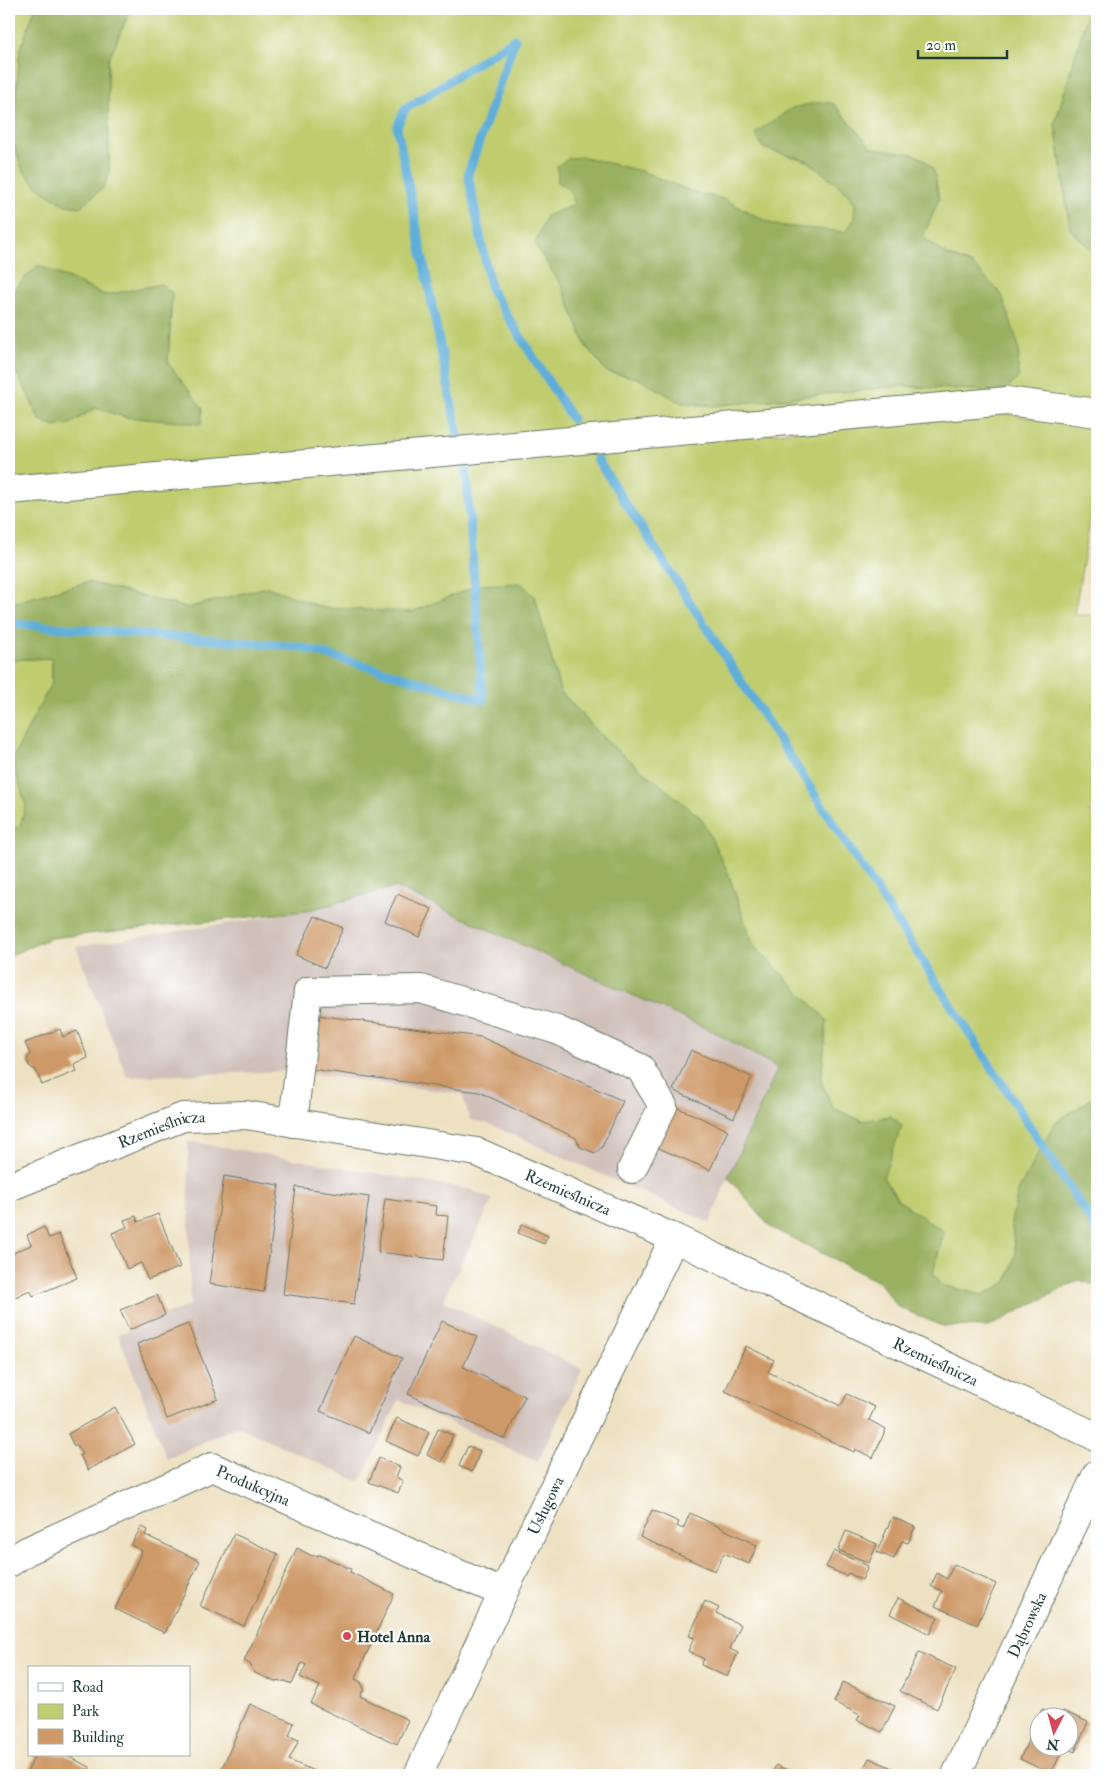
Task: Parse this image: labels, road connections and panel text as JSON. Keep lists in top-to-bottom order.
{
  "streets": {
    "street": [
      "Rzemieślnicza",
      "Produkcyjna",
      "Usługowa",
      "Dąbrowska"
    ]
  },
  "crossings": [
    ["Rzemieślnicza", "Usługowa"],
    ["Produkcyjna", "Usługowa"]
  ],
  "places": ["Hotel Anna"],
  "legend": ["Road", "Park", "Building"],
  "scale_bar": "20 m",
  "north": "bottom"
}
